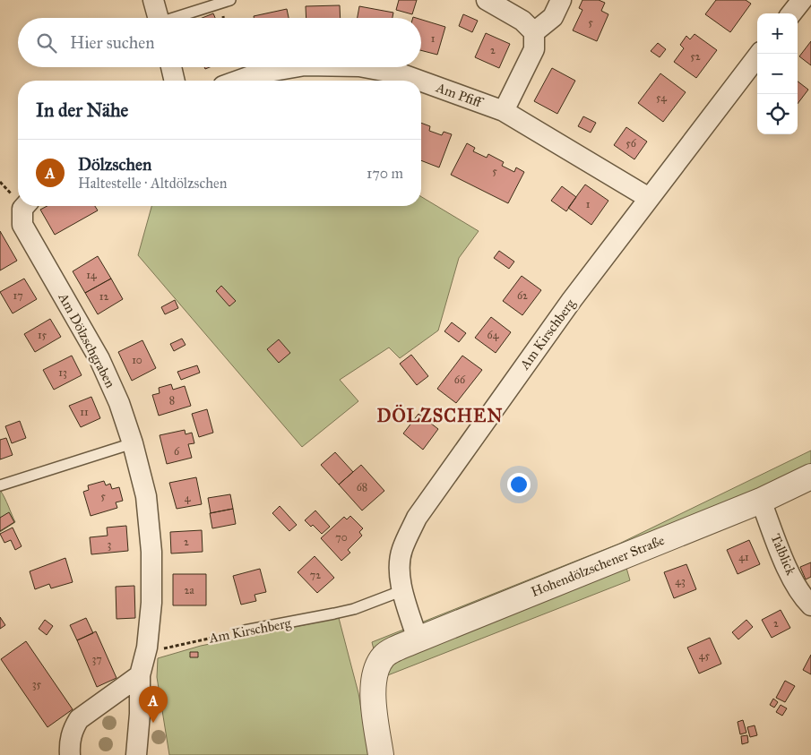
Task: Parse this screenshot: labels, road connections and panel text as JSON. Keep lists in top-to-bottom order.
{
  "streets": {
    "street": [
      "Am Pfiff",
      "Am Kirschberg",
      "Am Dölzschgraben",
      "Talblick",
      "Hohendölzschener Straße"
    ]
  },
  "crossings": [
    ["Am Pfiff", "Am Kirschberg"],
    ["Am Kirschberg", "Am Dölzschgraben"],
    ["Am Kirschberg", "Hohendölzschener Straße"],
    ["Talblick", "Hohendölzschener Straße"]
  ],
  "districts": ["DÖLZSCHEN"],
  "house_numbers": [
    "5",
    "1",
    "2",
    "52",
    "54",
    "56",
    "5",
    "1",
    "14",
    "17",
    "62",
    "12",
    "15",
    "64",
    "10",
    "13",
    "66",
    "8",
    "11",
    "6",
    "68",
    "5",
    "4",
    "70",
    "2",
    "3",
    "41",
    "72",
    "43",
    "2a",
    "2",
    "45",
    "37",
    "35"
  ],
  "page": {
    "map_buttons": ["+", "−"],
    "search": "Hier suchen",
    "heading": "In der Nähe",
    "list": [
      {
        "mark": "A",
        "name": "Dölzschen",
        "note": "Haltestelle · Altdölzschen",
        "value": "170 m"
      }
    ],
    "pins": "A"
  }
}
